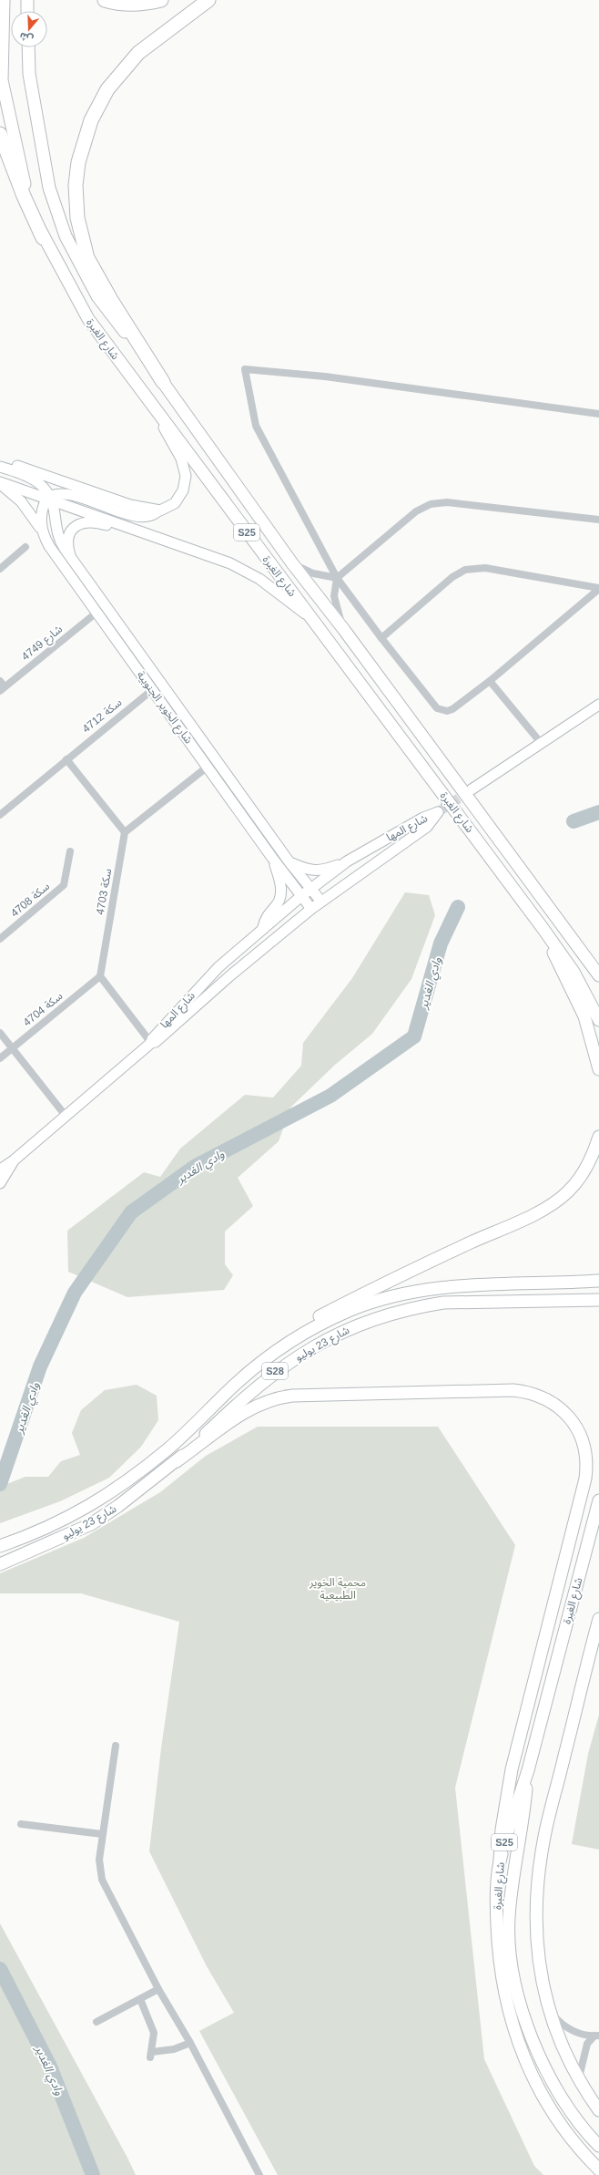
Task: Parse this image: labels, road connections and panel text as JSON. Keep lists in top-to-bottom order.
{
  "streets": {
    "main road": [
      "شارع الغبرة",
      "S25",
      "شارع 23 يوليو",
      "S28"
    ],
    "street": [
      "4749 شارع",
      "شارع الخوير الجنوبية",
      "سكة 4712",
      "شارع المها",
      "4703 سكة",
      "سكة 4708",
      "سكة 4704"
    ]
  },
  "crossings": [
    ["4749 شارع", "شارع الخوير الجنوبية"],
    ["شارع الخوير الجنوبية", "سكة 4712"],
    ["شارع الخوير الجنوبية", "شارع المها"],
    ["4703 سكة", "سكة 4704"]
  ],
  "water": ["وادي الغدير"],
  "parks": ["محمية الخوير الطبيعية"],
  "north": "bottom"
}
